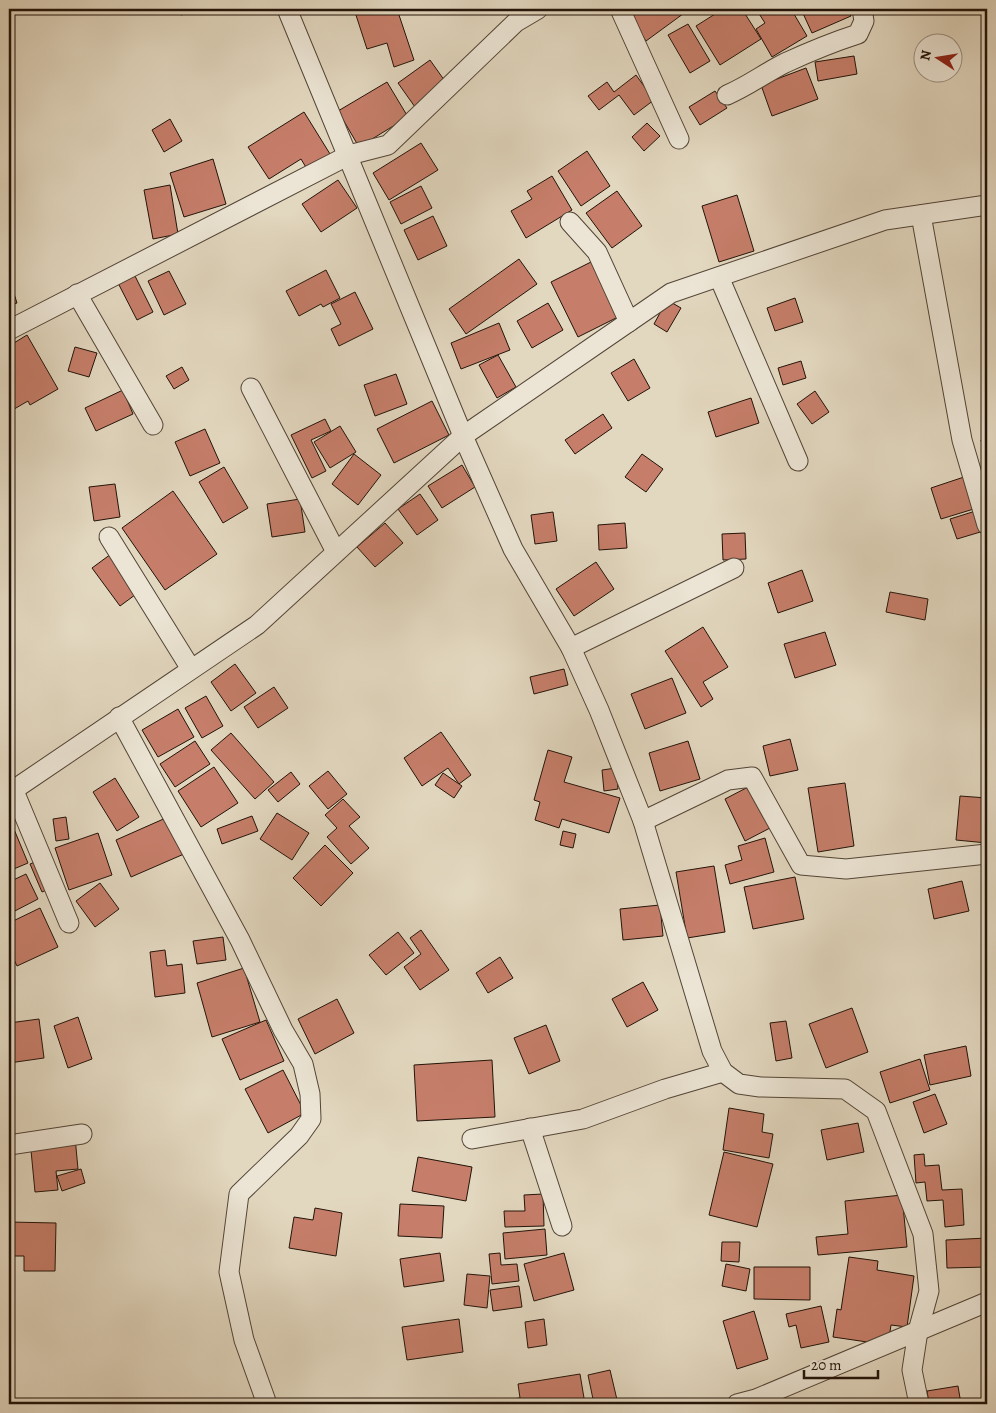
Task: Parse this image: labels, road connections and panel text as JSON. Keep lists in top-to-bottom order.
{
  "scale_bar": "20 m",
  "north": "left"
}
